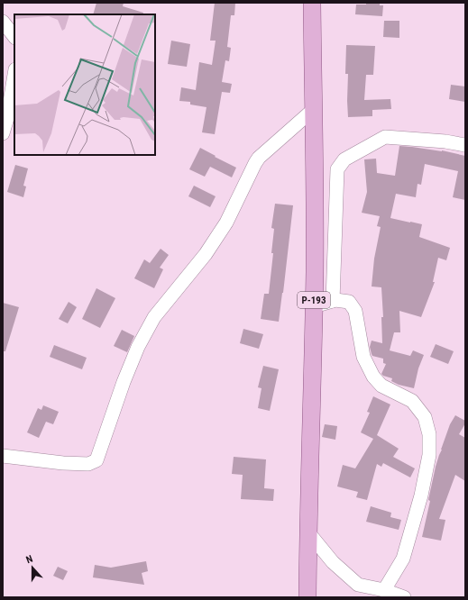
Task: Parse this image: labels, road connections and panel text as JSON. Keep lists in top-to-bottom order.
{
  "streets": {
    "main road": ["Р-193"]
  },
  "north": "top"
}
